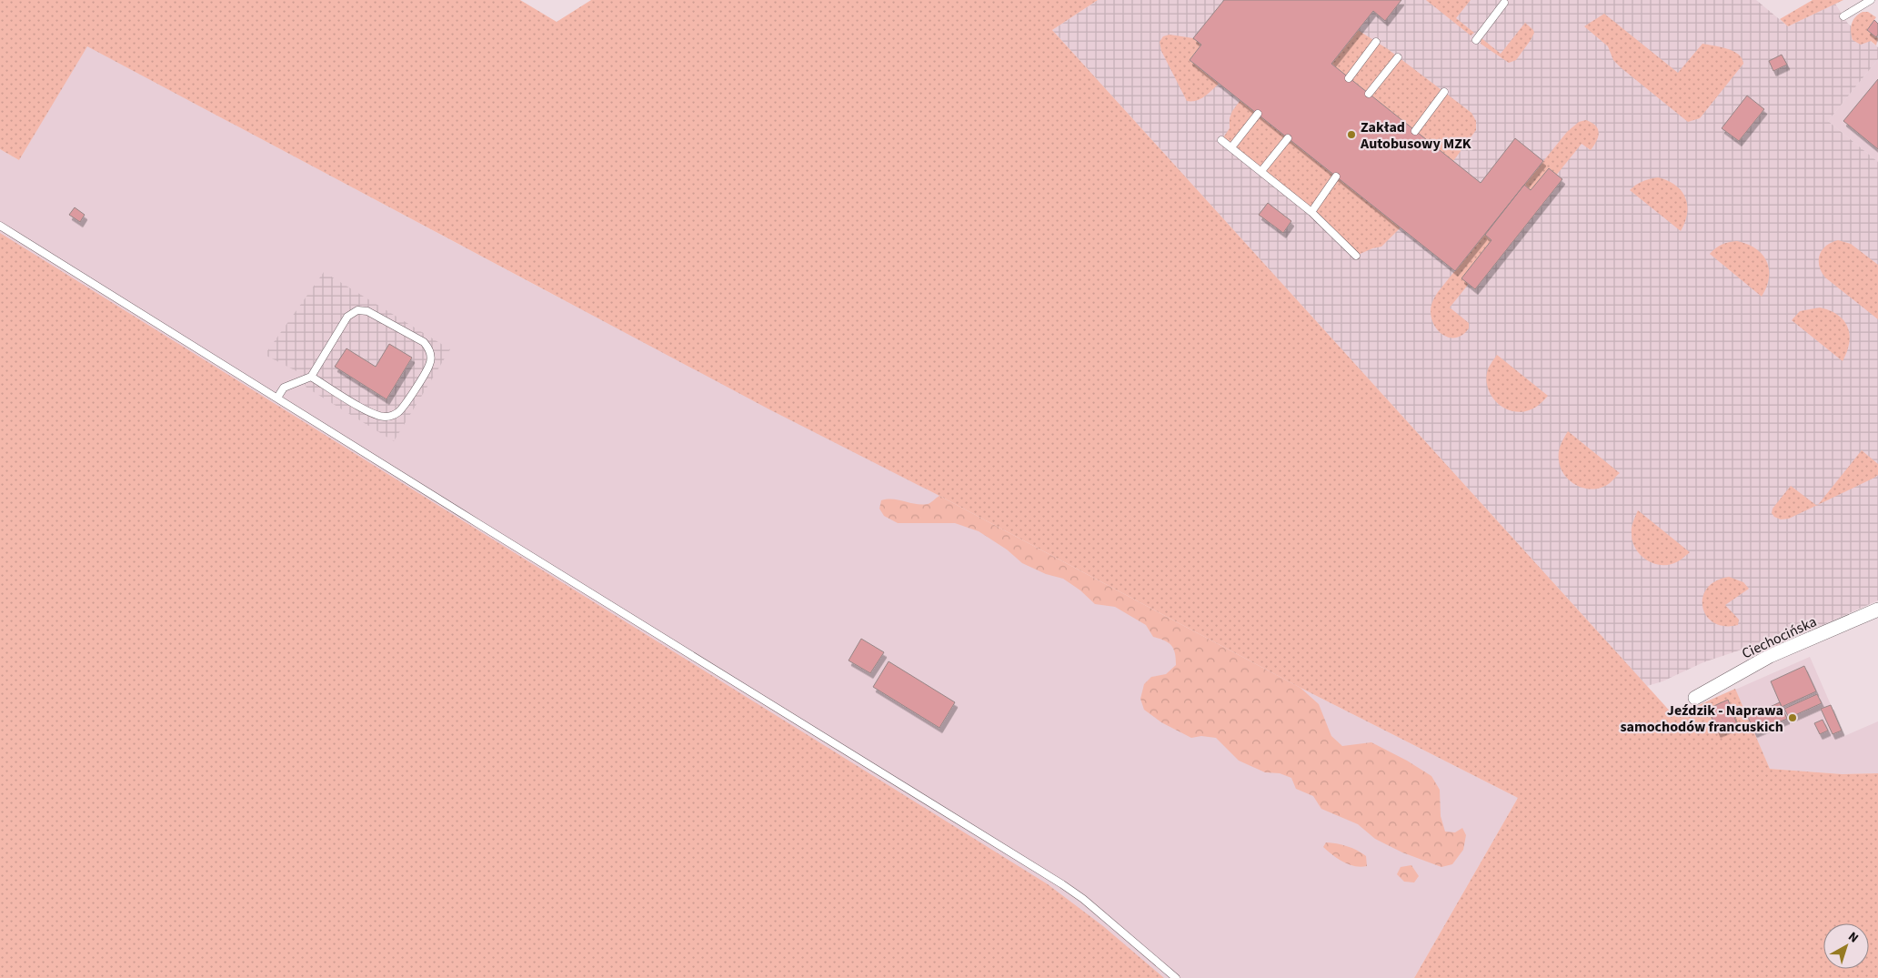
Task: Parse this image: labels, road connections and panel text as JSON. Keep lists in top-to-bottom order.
{
  "streets": {
    "street": ["Ciechocińska"]
  },
  "places": ["Zakład Autobusowy MZK", "Jeździk - Naprawa samochodów francuskich"],
  "north": "top right"
}
